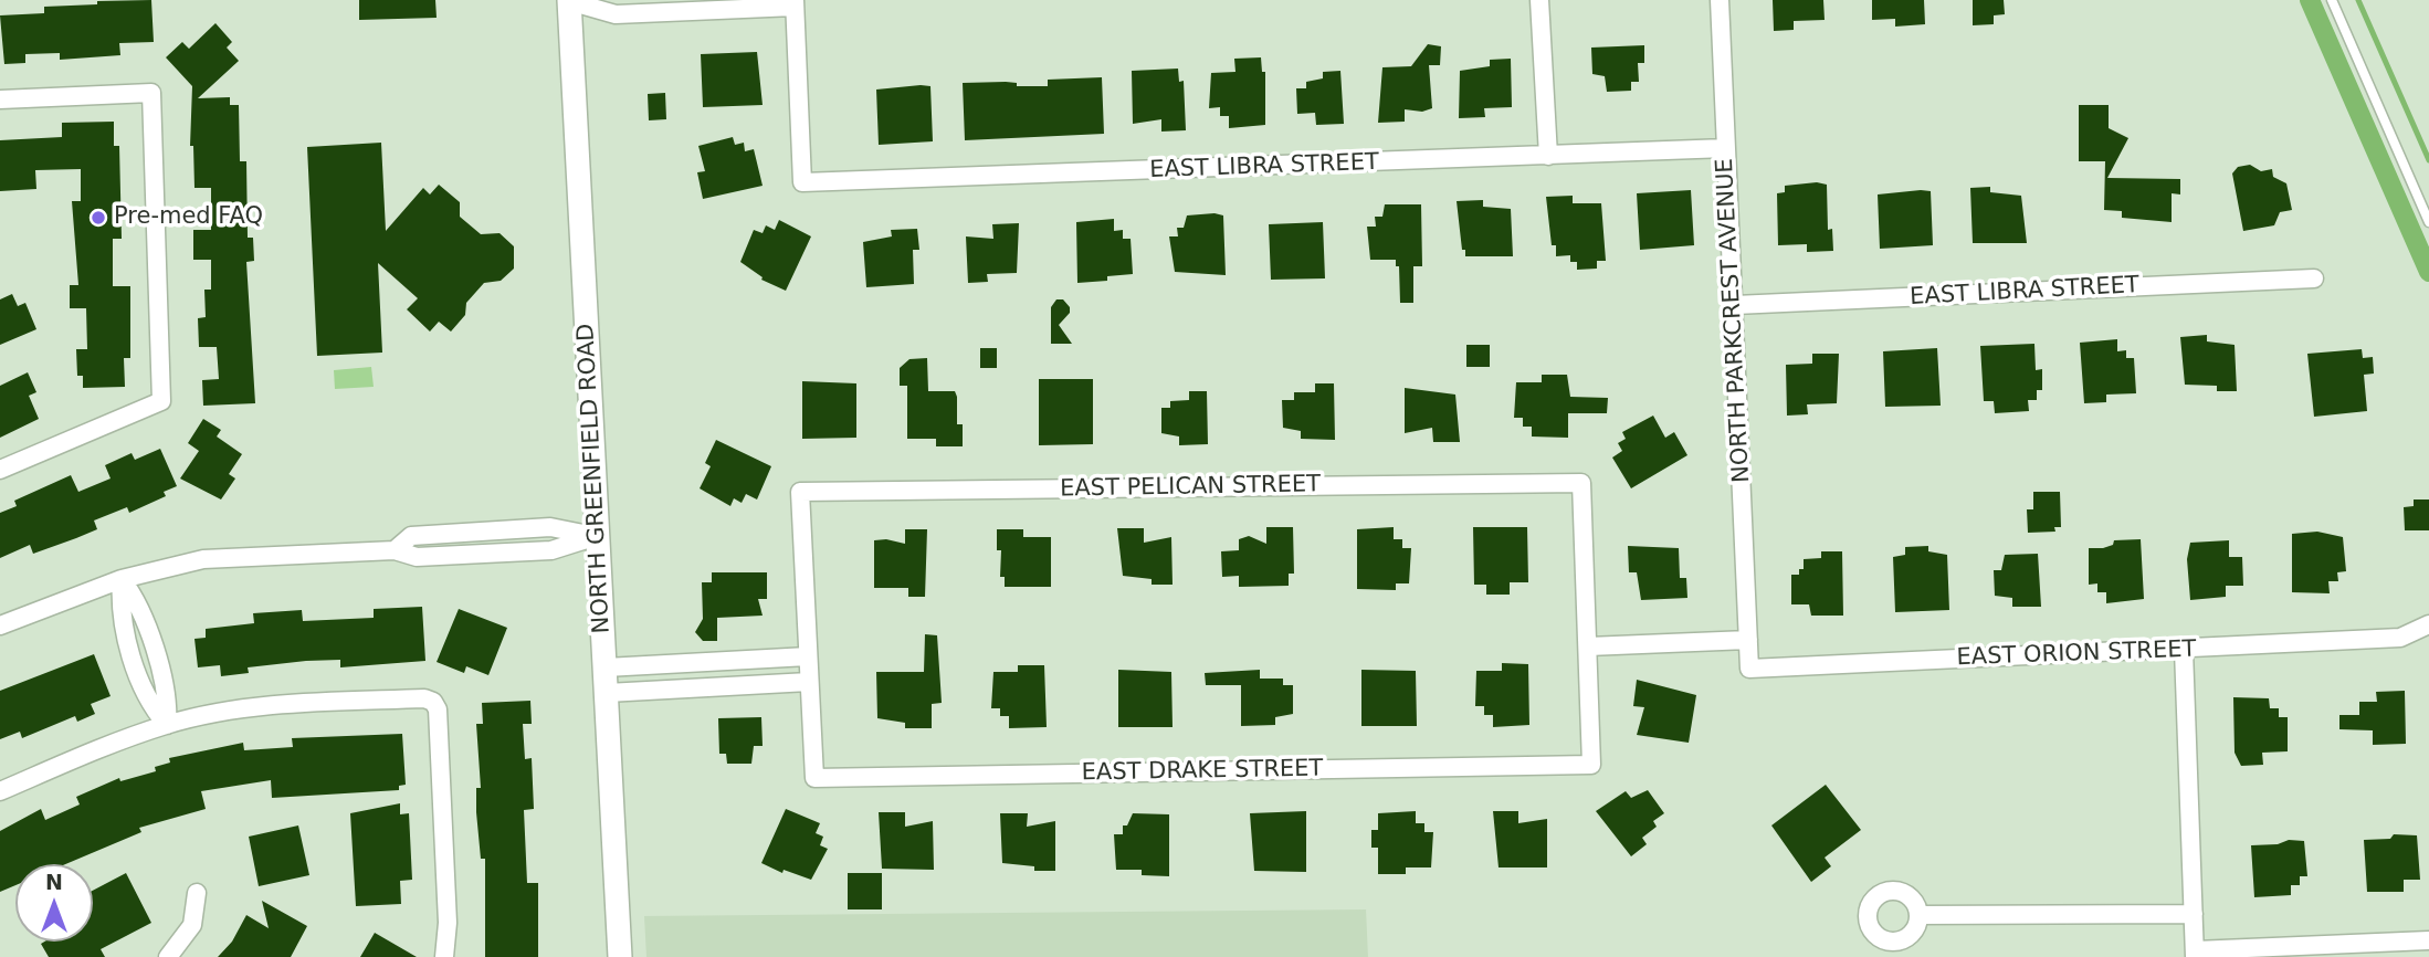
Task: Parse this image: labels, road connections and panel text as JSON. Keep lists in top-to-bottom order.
{
  "streets": {
    "main road": ["NORTH GREENFIELD ROAD"],
    "street": [
      "EAST LIBRA STREET",
      "NORTH PARKCREST AVENUE",
      "EAST PELICAN STREET",
      "EAST ORION STREET",
      "EAST DRAKE STREET"
    ]
  },
  "crossings": [
    ["EAST LIBRA STREET", "NORTH PARKCREST AVENUE"],
    ["NORTH PARKCREST AVENUE", "EAST ORION STREET"],
    ["EAST PELICAN STREET", "EAST DRAKE STREET"]
  ],
  "places": ["Pre-med FAQ"],
  "north": "top"
}
